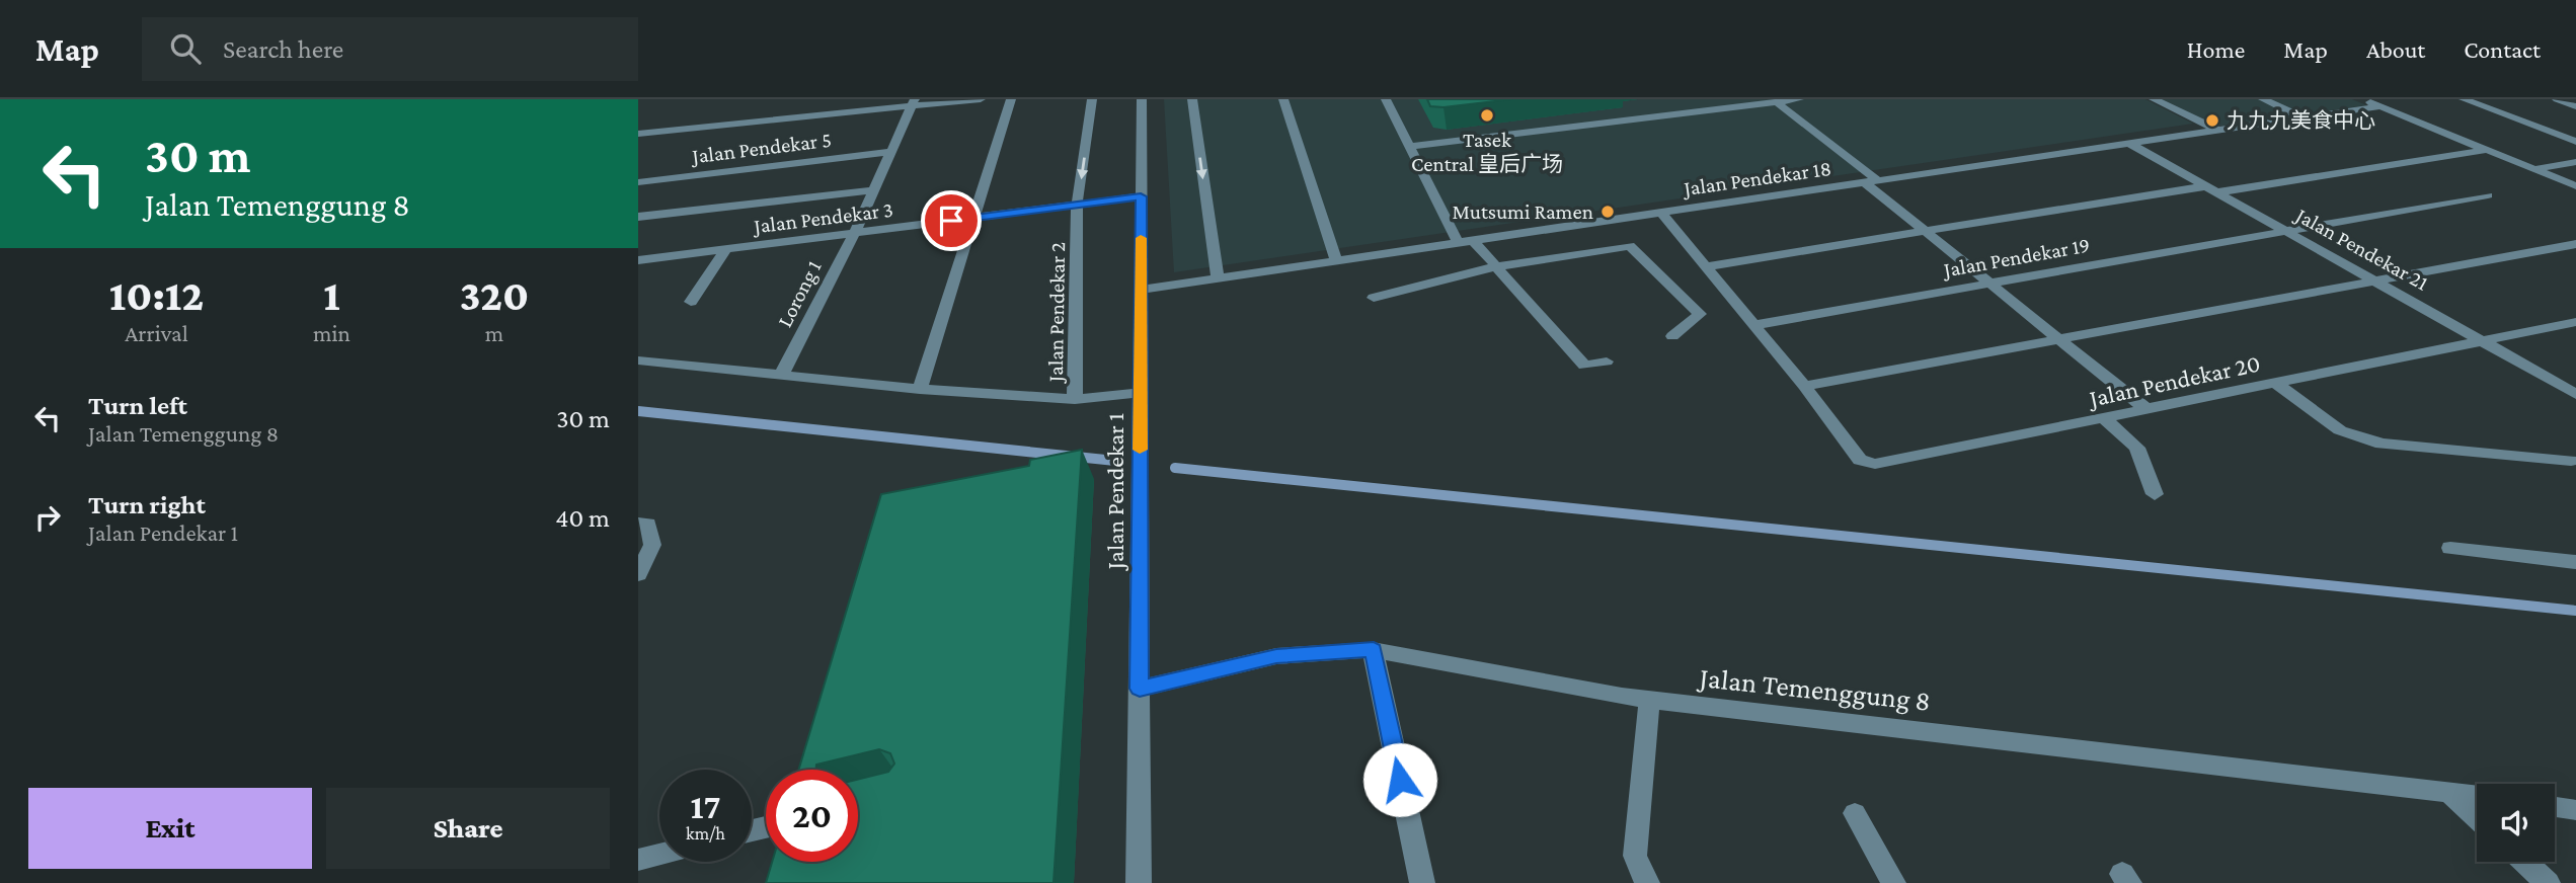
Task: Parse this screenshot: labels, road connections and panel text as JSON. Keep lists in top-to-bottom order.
{
  "streets": {
    "street": [
      "Jalan Pendekar 5",
      "Jalan Pendekar 18",
      "Jalan Pendekar 3",
      "Jalan Pendekar 21",
      "Jalan Pendekar 19",
      "Lorong 1",
      "Jalan Pendekar 2",
      "Jalan Pendekar 20",
      "Jalan Pendekar 1",
      "Jalan Temenggung 8"
    ]
  },
  "crossings": [
    ["Jalan Pendekar 5", "Lorong 1"],
    ["Jalan Pendekar 18", "Jalan Pendekar 21"],
    ["Jalan Pendekar 18", "Jalan Pendekar 1"],
    ["Jalan Pendekar 3", "Lorong 1"],
    ["Jalan Pendekar 3", "Jalan Pendekar 2"],
    ["Jalan Pendekar 3", "Jalan Pendekar 1"],
    ["Jalan Pendekar 21", "Jalan Pendekar 19"],
    ["Jalan Pendekar 21", "Jalan Pendekar 20"],
    ["Jalan Pendekar 1", "Jalan Temenggung 8"]
  ],
  "places": ["Tasek Central 皇后广场", "九九九美食中心", "Mutsumi Ramen"],
  "page": {
    "header": "Map",
    "search": "Search here",
    "nav": [
      "Home",
      "Map",
      "About",
      "Contact"
    ],
    "turn": ["30 m", "Jalan Temenggung 8"],
    "eta": [
      "10:12",
      "Arrival",
      "1",
      "min",
      "320",
      "m"
    ],
    "list": [
      {
        "name": "Turn left",
        "note": "Jalan Temenggung 8",
        "value": "30 m"
      },
      {
        "name": "Turn right",
        "note": "Jalan Pendekar 1",
        "value": "40 m"
      }
    ],
    "speed": "17 km/h",
    "limit": "20",
    "buttons": ["Exit", "Share"]
  }
}
